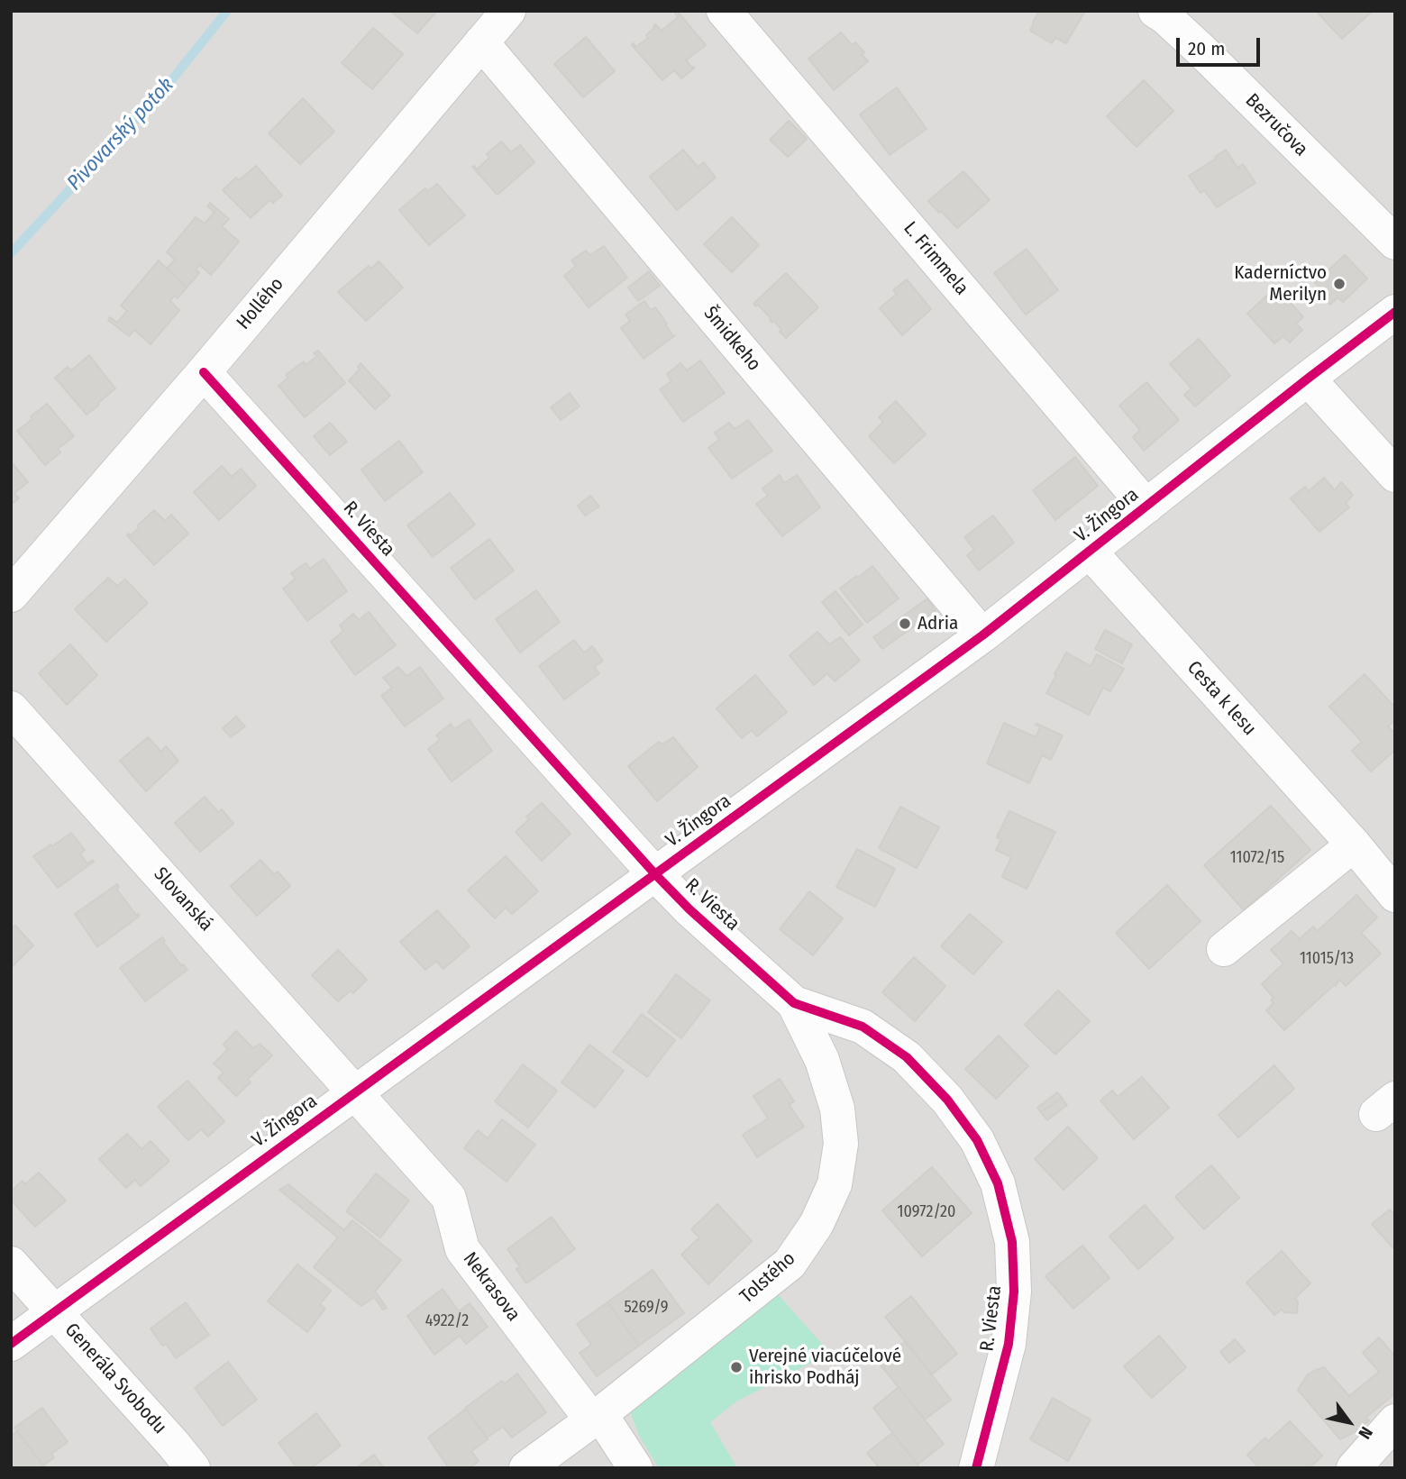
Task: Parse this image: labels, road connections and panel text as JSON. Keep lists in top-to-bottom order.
{
  "streets": {
    "street": [
      "Bezručova",
      "L. Frimmela",
      "Hollého",
      "Šmidkeho",
      "V. Žingora",
      "R. Viesta",
      "Cesta k lesu",
      "Slovanská",
      "Tolstého",
      "Nekrasova",
      "Generála Svobodu"
    ]
  },
  "crossings": [
    ["L. Frimmela", "V. Žingora"],
    ["Hollého", "Šmidkeho"],
    ["Hollého", "R. Viesta"],
    ["Šmidkeho", "V. Žingora"],
    ["V. Žingora", "R. Viesta"],
    ["V. Žingora", "Cesta k lesu"],
    ["V. Žingora", "Slovanská"],
    ["V. Žingora", "Nekrasova"],
    ["V. Žingora", "Generála Svobodu"],
    ["R. Viesta", "Tolstého"],
    ["Slovanská", "Nekrasova"],
    ["Tolstého", "Nekrasova"]
  ],
  "water": ["Pivovarský potok"],
  "places": ["Kaderníctvo Merilyn", "Adria", "Verejné viacúčelové ihrisko Podháj"],
  "house_numbers": [
    "11072/15",
    "11015/13",
    "10972/20",
    "5269/9",
    "4922/2"
  ],
  "scale_bar": "20 m",
  "north": "bottom right"
}
